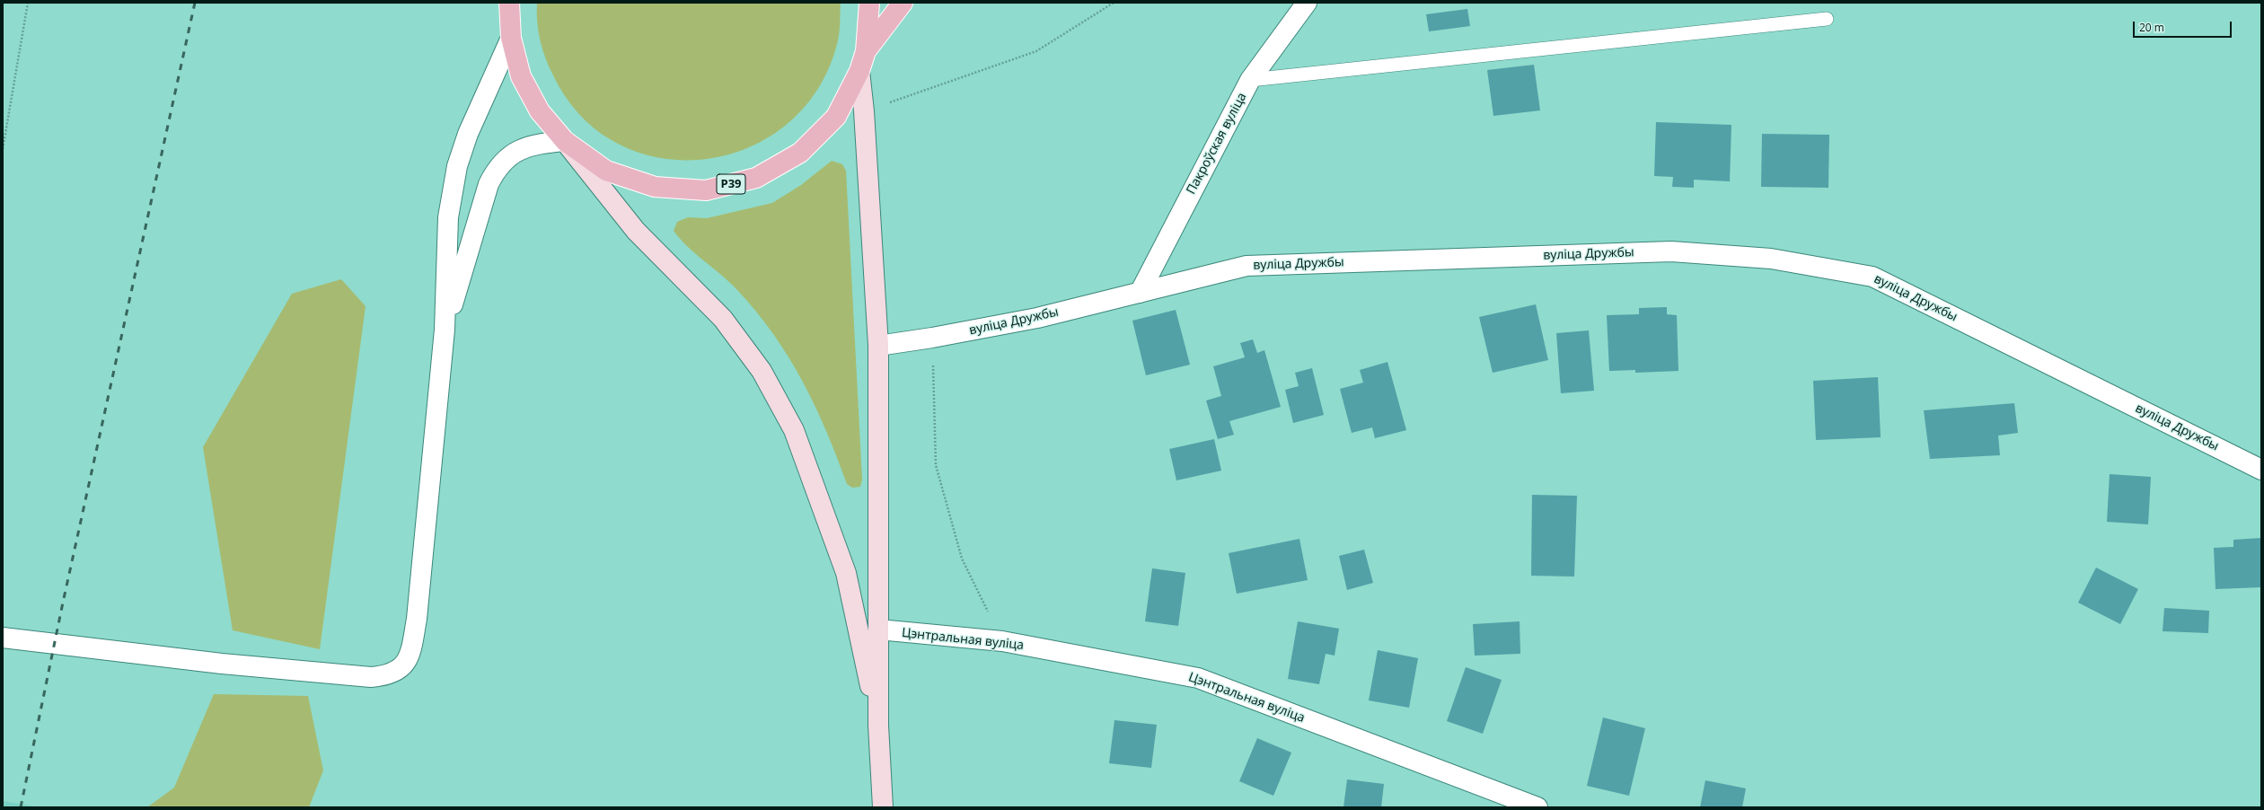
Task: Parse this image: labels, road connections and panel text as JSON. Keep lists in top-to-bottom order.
{
  "streets": {
    "main road": ["Р39"],
    "street": ["Пакроўская вуліца", "вуліца Дружбы", "Цэнтральная вуліца"]
  },
  "crossings": [
    ["Пакроўская вуліца", "вуліца Дружбы"]
  ],
  "scale_bar": "20 m"
}
